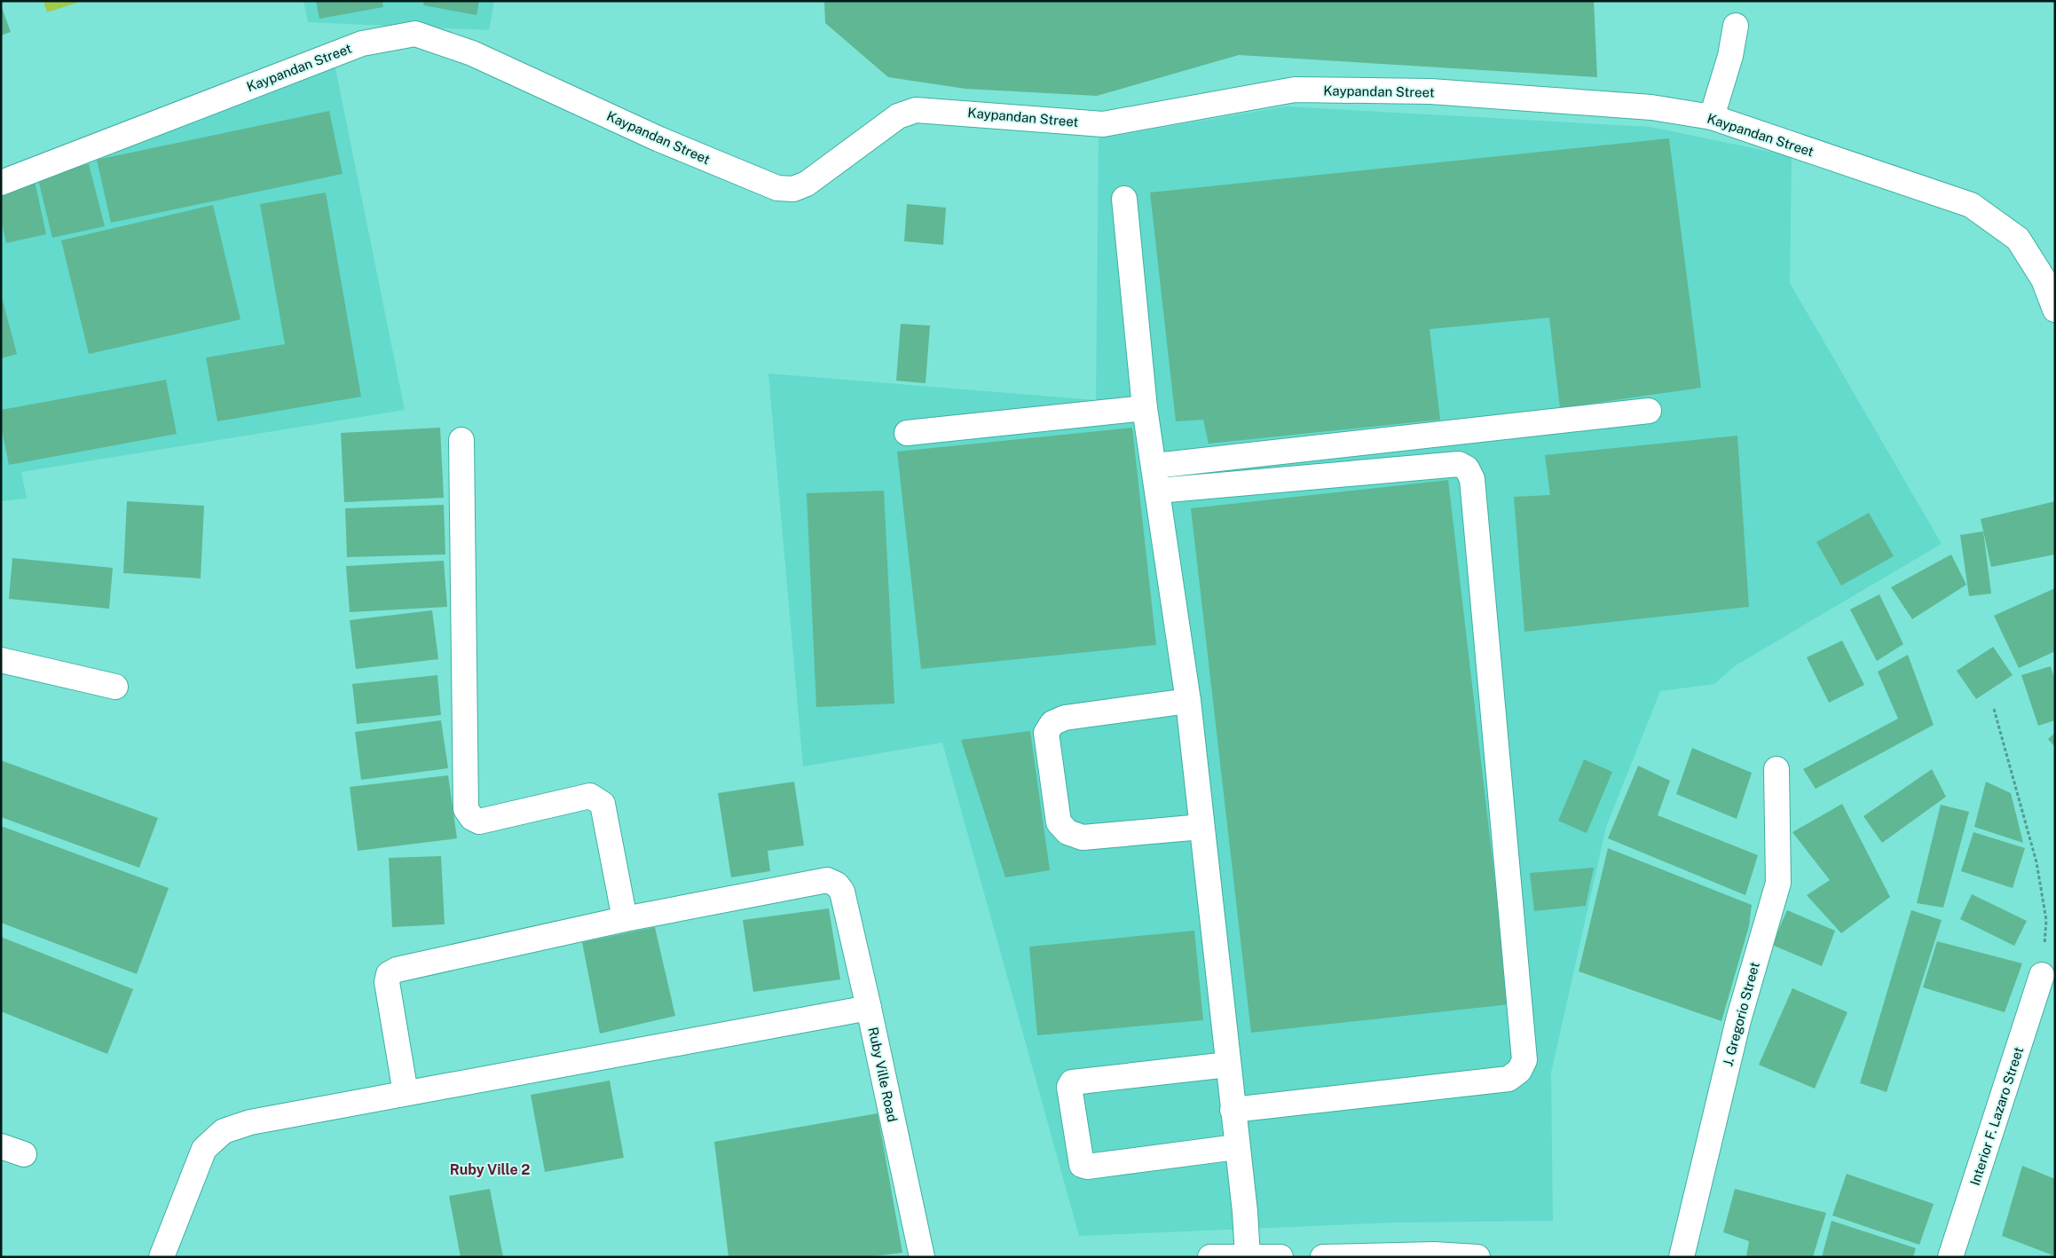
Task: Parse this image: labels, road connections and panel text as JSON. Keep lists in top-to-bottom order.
{
  "streets": {
    "street": [
      "Kaypandan Street",
      "J. Gregorio Street",
      "Ruby Ville Road",
      "Interior F. Lazaro Street"
    ]
  },
  "districts": ["Ruby Ville 2"]
}
